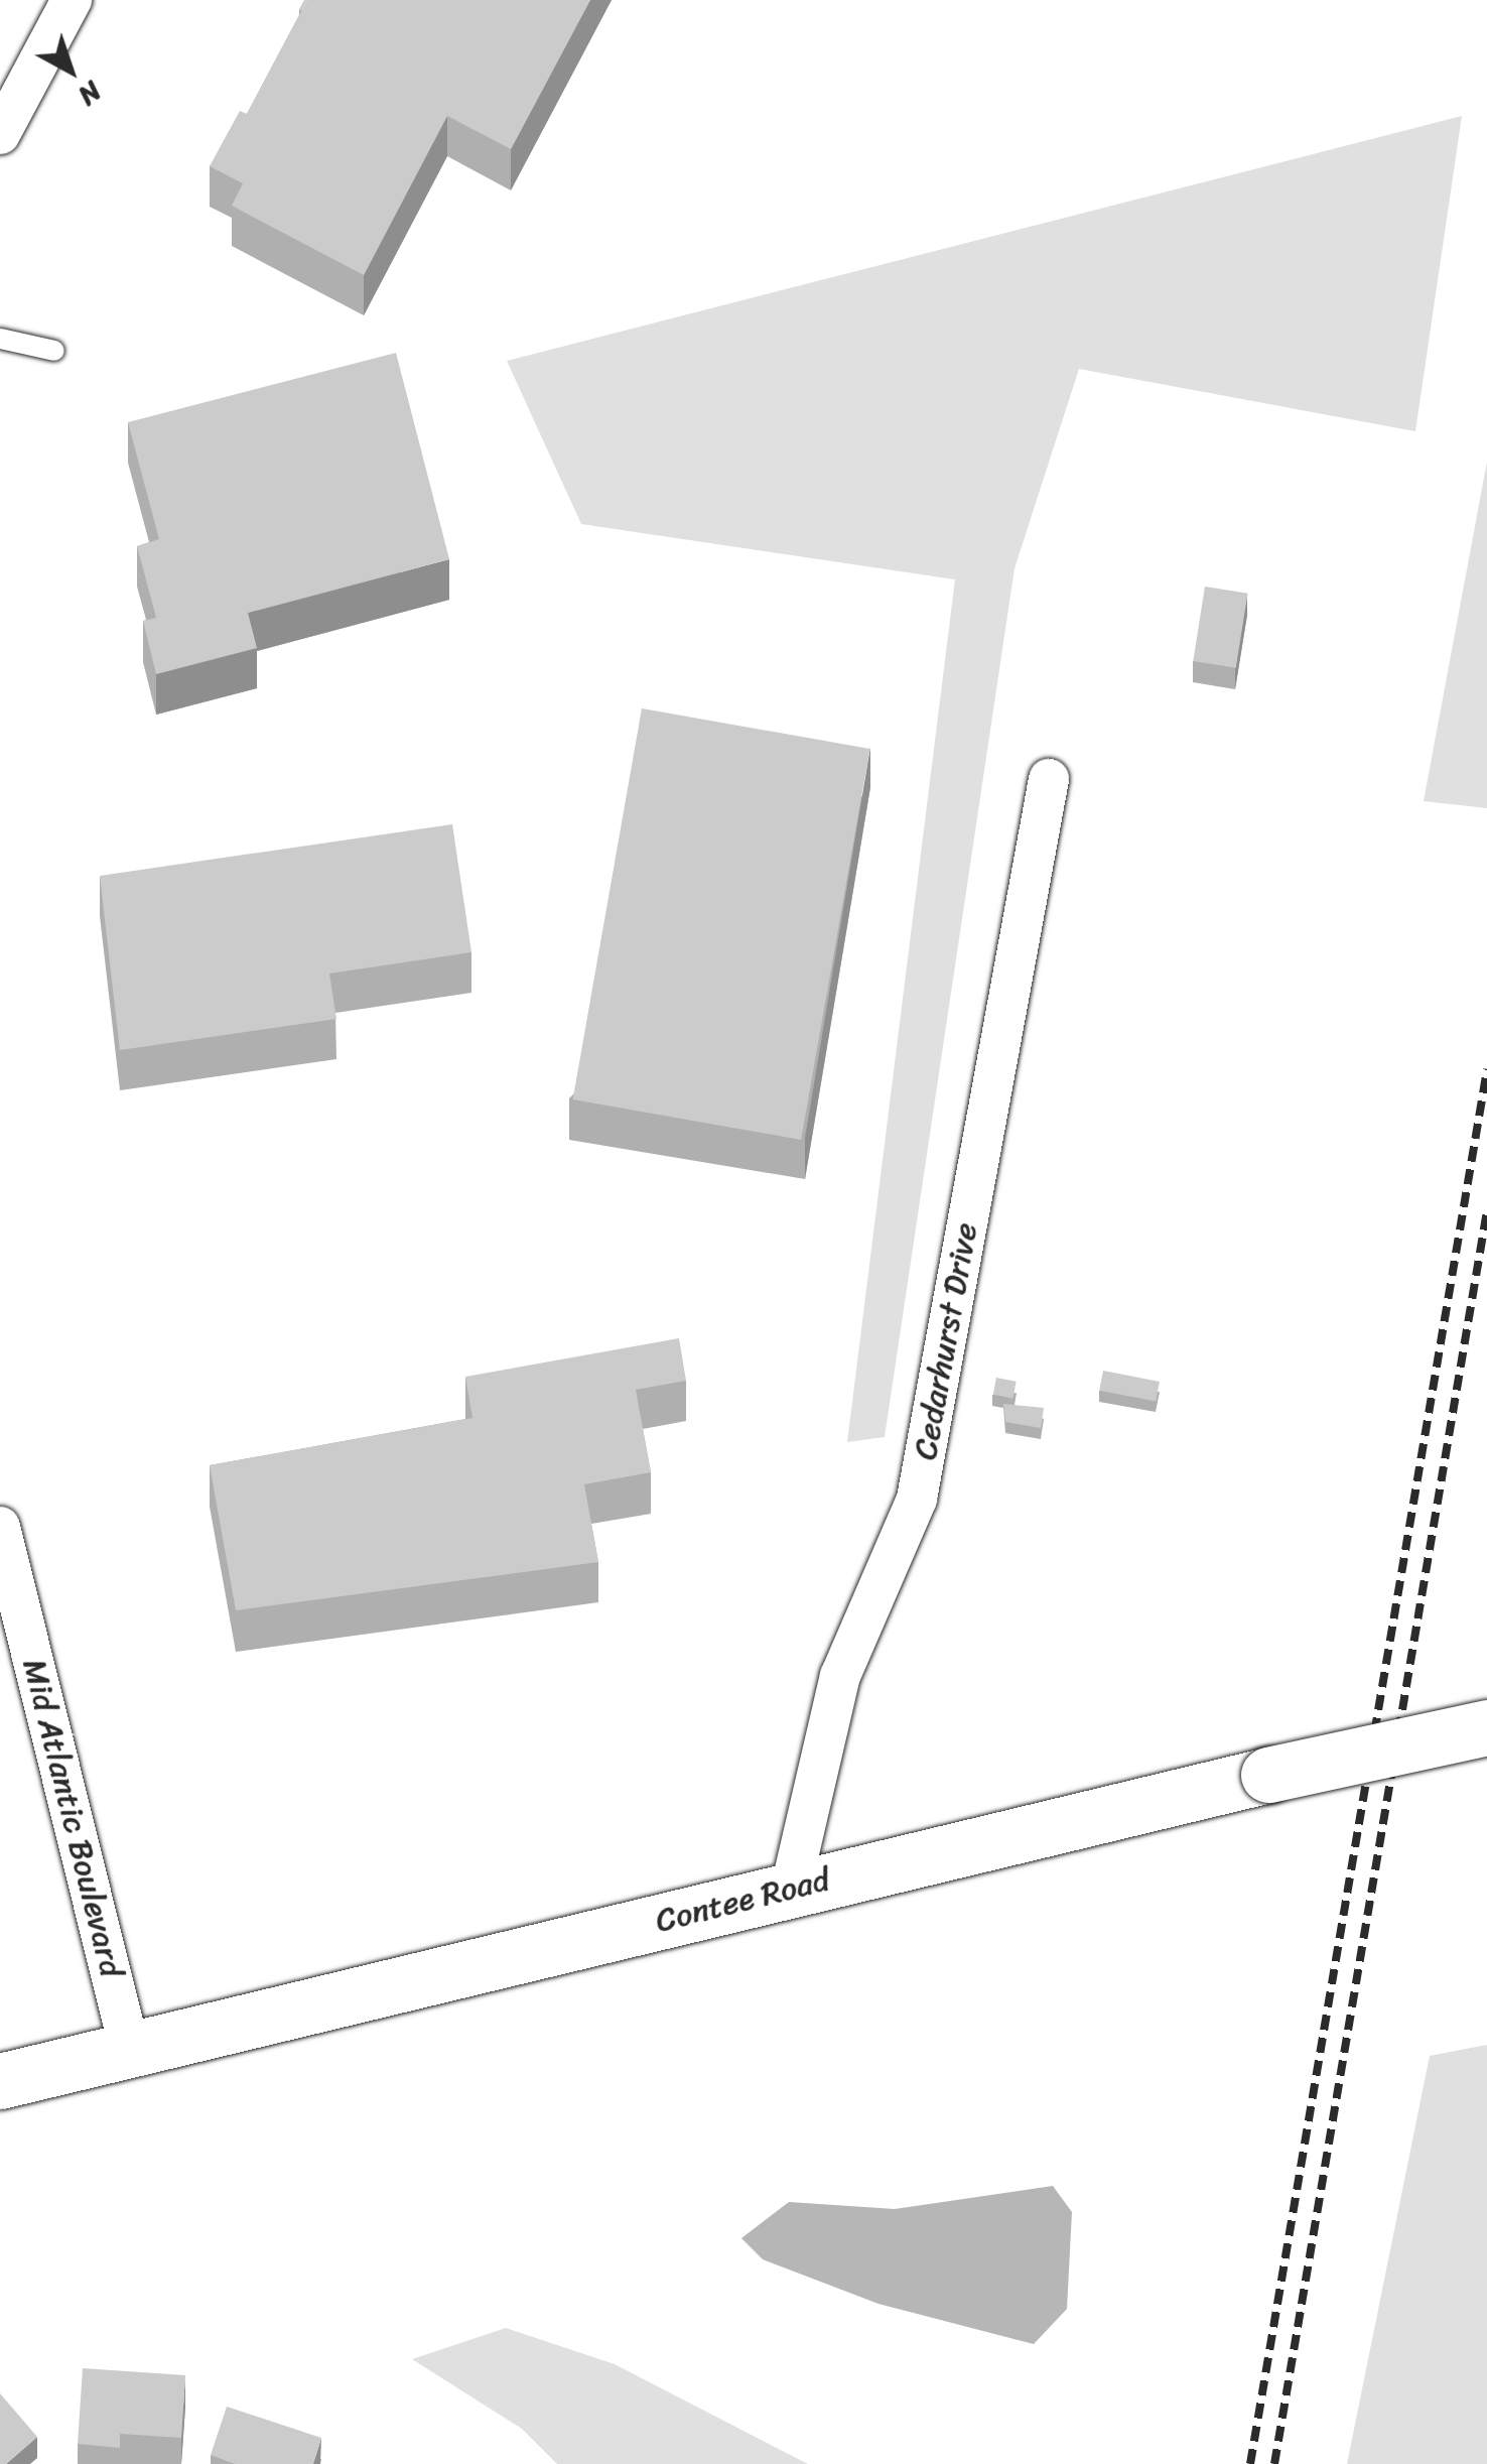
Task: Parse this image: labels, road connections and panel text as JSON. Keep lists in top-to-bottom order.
{
  "streets": {
    "street": ["Cedarhurst Drive", "Mid Atlantic Boulevard", "Contee Road"]
  },
  "crossings": [
    ["Cedarhurst Drive", "Contee Road"],
    ["Mid Atlantic Boulevard", "Contee Road"]
  ],
  "north": "bottom right"
}
